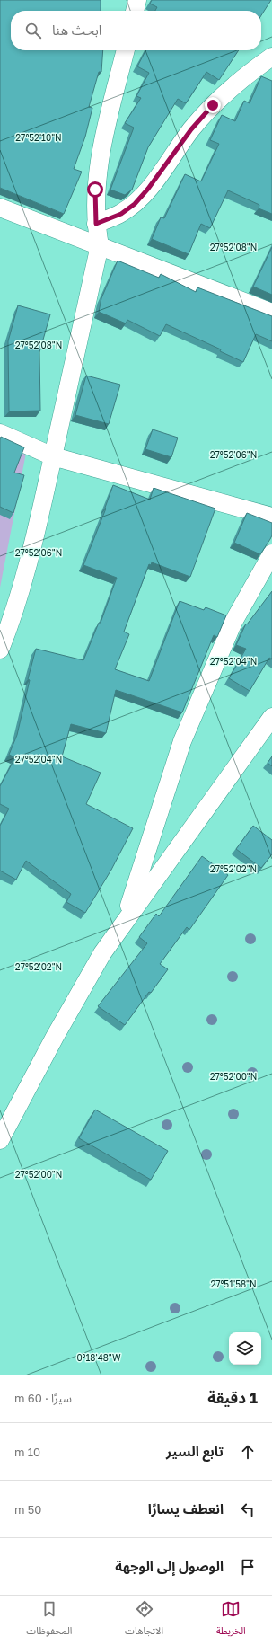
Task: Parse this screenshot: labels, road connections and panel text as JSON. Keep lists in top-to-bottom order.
{
  "page": {
    "search": "ابحث هنا",
    "heading": ["1 دقيقة", "سيرًا · 60 m"],
    "list": [
      ["تابع السير", "10 m"],
      ["انعطف يسارًا", "50 m"],
      "الوصول إلى الوجهة"
    ],
    "nav": ["الخريطة", "الاتجاهات", "المحفوظات"]
  },
  "coordinates": [
    "27°52'10\"N",
    "27°52'08\"N",
    "27°52'06\"N",
    "27°52'04\"N",
    "27°52'02\"N",
    "27°52'00\"N",
    "27°51'58\"N",
    "0°18'48\"W"
  ]
}
